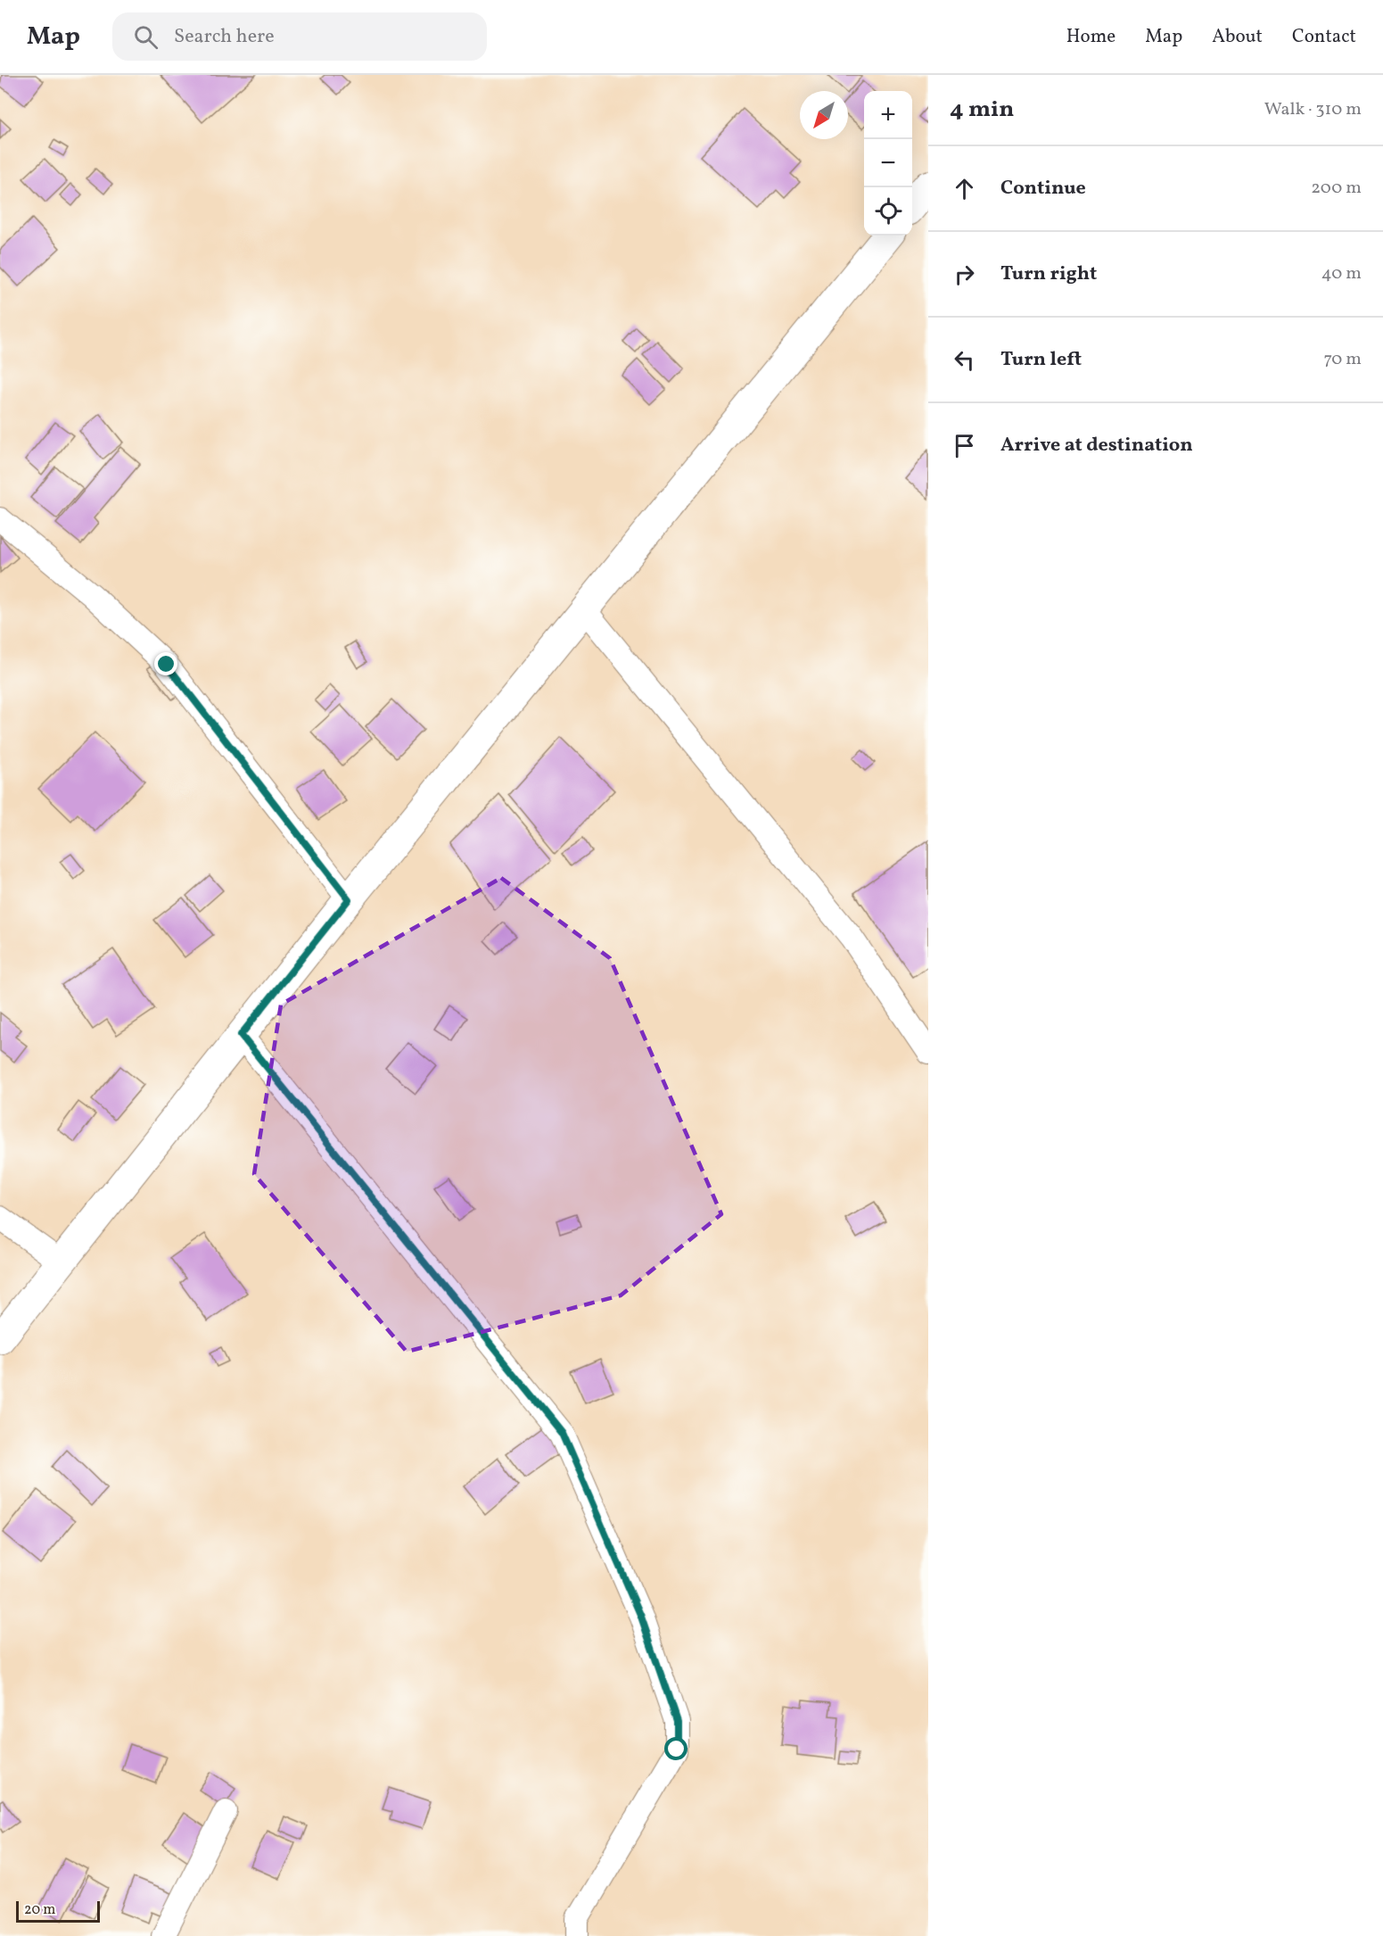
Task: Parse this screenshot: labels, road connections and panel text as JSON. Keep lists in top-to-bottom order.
{
  "scale_bar": "20 m",
  "north": "bottom left",
  "page": {
    "header": "Map",
    "search": "Search here",
    "nav": [
      "Home",
      "Map",
      "About",
      "Contact"
    ],
    "heading": ["4 min", "Walk · 310 m"],
    "map_buttons": ["+", "−"],
    "list": [
      ["Continue", "200 m"],
      ["Turn right", "40 m"],
      ["Turn left", "70 m"],
      "Arrive at destination"
    ],
    "scale": "20 m"
  }
}
